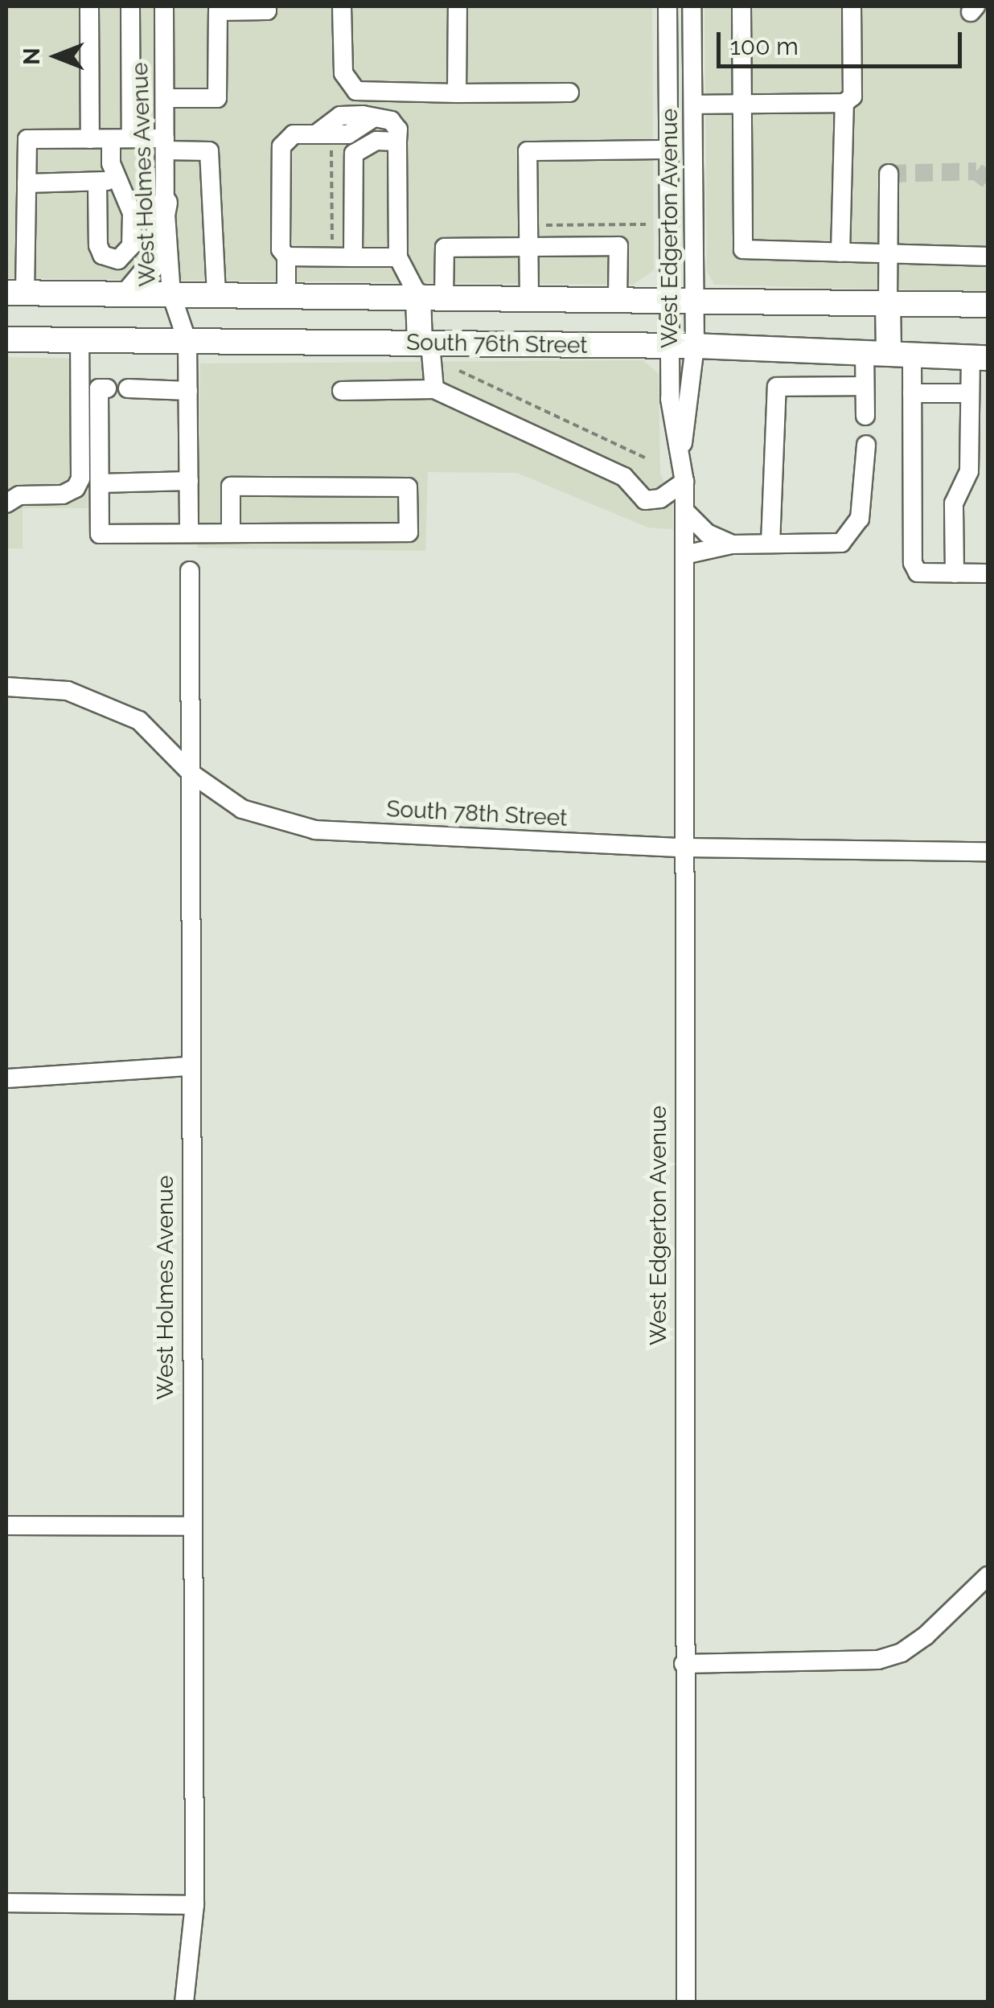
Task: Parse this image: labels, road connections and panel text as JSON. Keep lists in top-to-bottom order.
{
  "streets": {
    "main road": ["South 76th Street"],
    "street": ["West Holmes Avenue", "West Edgerton Avenue", "South 78th Street"]
  },
  "crossings": [
    ["West Holmes Avenue", "South 76th Street"],
    ["West Holmes Avenue", "South 78th Street"],
    ["West Edgerton Avenue", "South 76th Street"],
    ["West Edgerton Avenue", "South 78th Street"]
  ],
  "scale_bar": "100 m",
  "north": "left"
}
